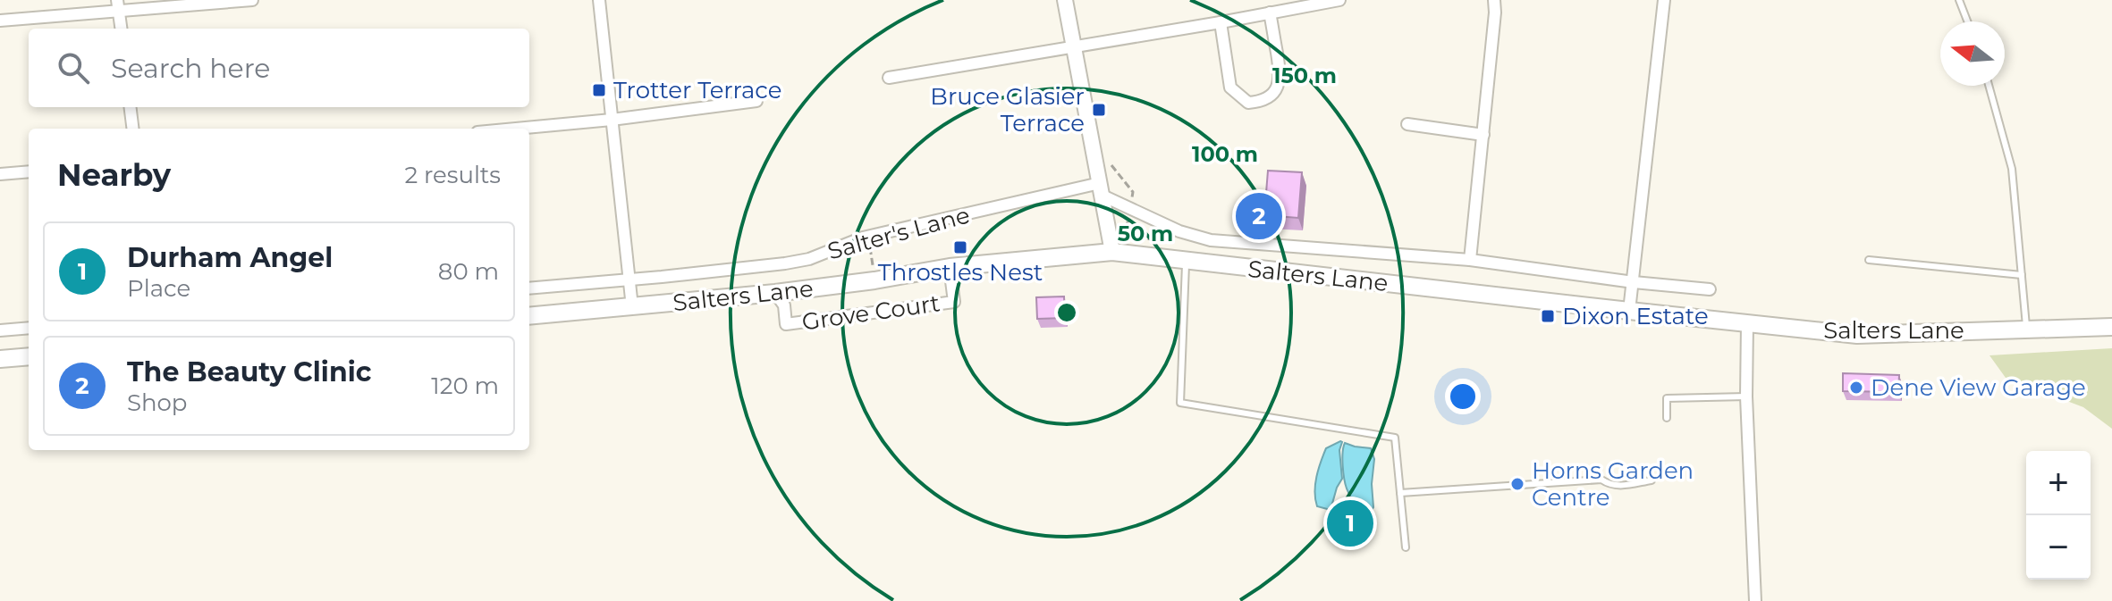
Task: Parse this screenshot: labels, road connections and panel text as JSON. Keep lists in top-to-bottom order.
{
  "streets": {
    "main road": ["Salters Lane"],
    "street": ["Salter's Lane", "Grove Court"]
  },
  "crossings": [
    ["Salters Lane", "Grove Court"]
  ],
  "places": {
    "transit": [
      "Trotter Terrace",
      "Bruce Glasier Terrace",
      "Throstles Nest",
      "Dixon Estate"
    ],
    "other": ["Dene View Garage", "Horns Garden Centre"]
  },
  "north": "left",
  "page": {
    "search": "Search here",
    "heading": ["Nearby", "2 results"],
    "pins": ["2", "1"],
    "list": [
      {
        "mark": "1",
        "name": "Durham Angel",
        "note": "Place",
        "value": "80 m"
      },
      {
        "mark": "2",
        "name": "The Beauty Clinic",
        "note": "Shop",
        "value": "120 m"
      }
    ],
    "map_buttons": ["+", "−"]
  },
  "rings": ["150 m", "100 m", "50 m"]
}
